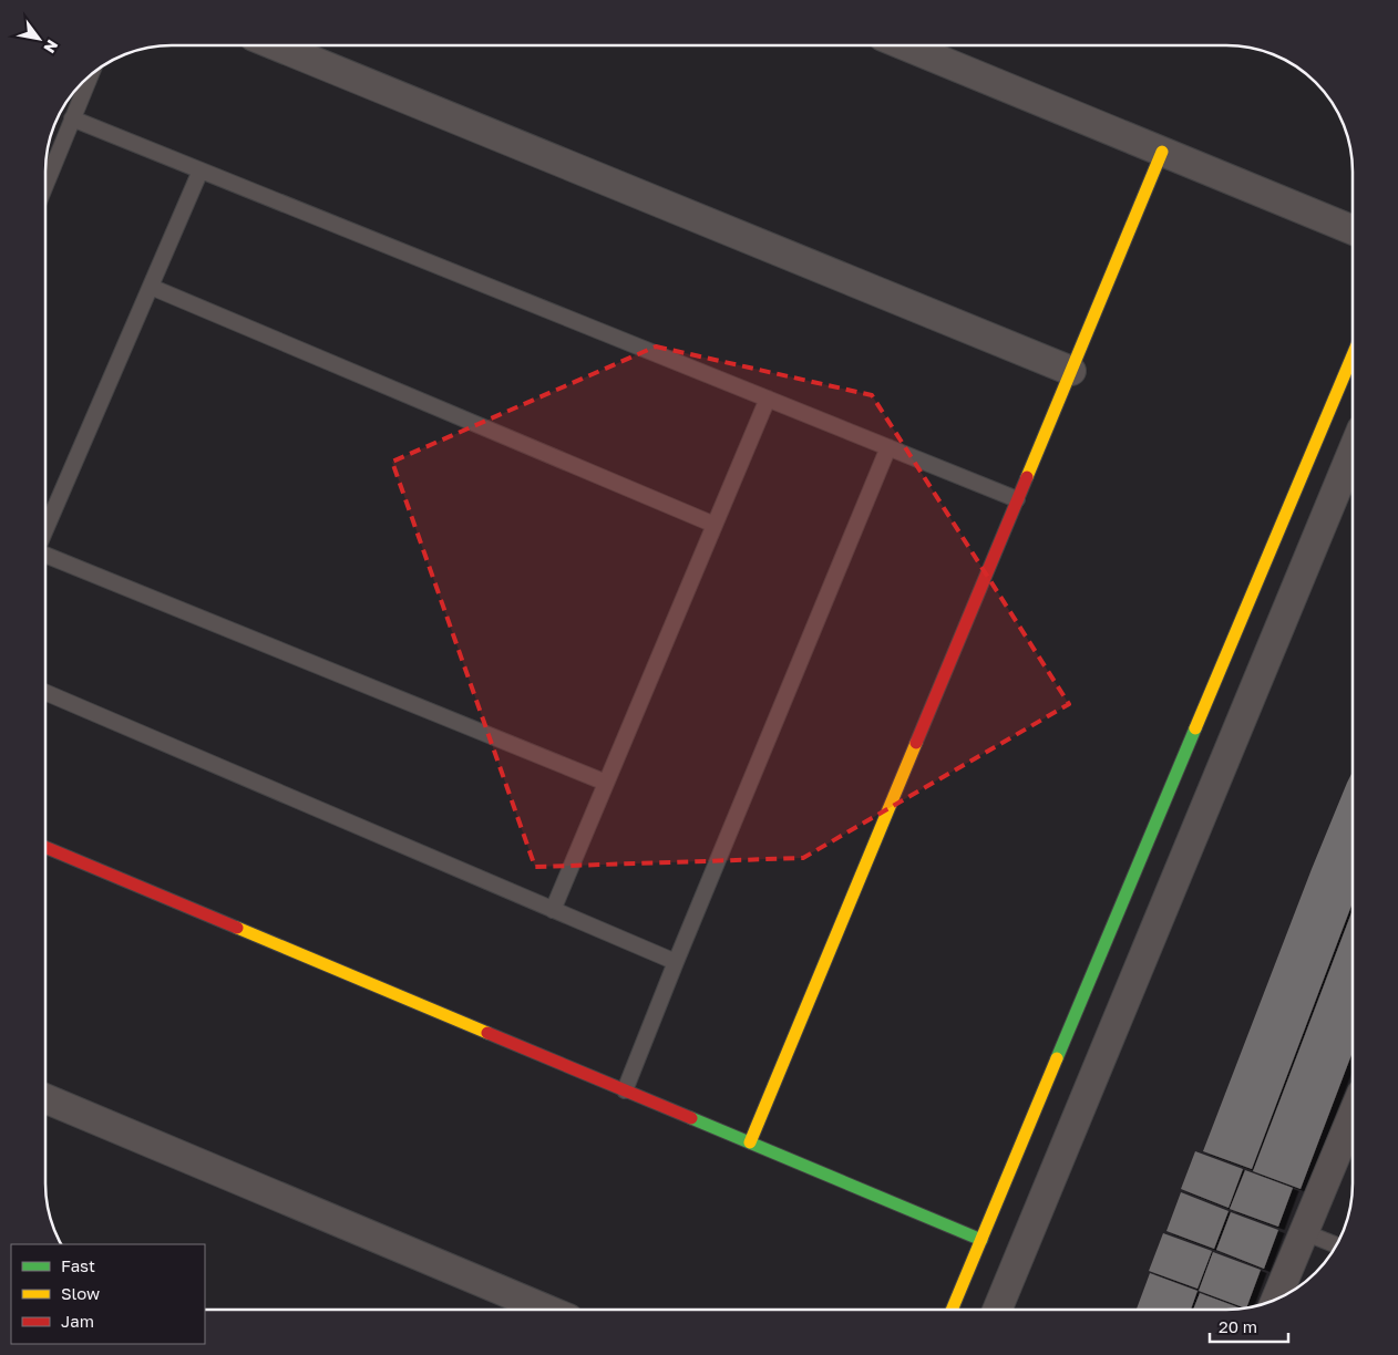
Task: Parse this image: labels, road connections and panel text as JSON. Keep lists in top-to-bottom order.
{
  "legend": ["Fast", "Slow", "Jam"],
  "scale_bar": "20 m",
  "north": "bottom right"
}
